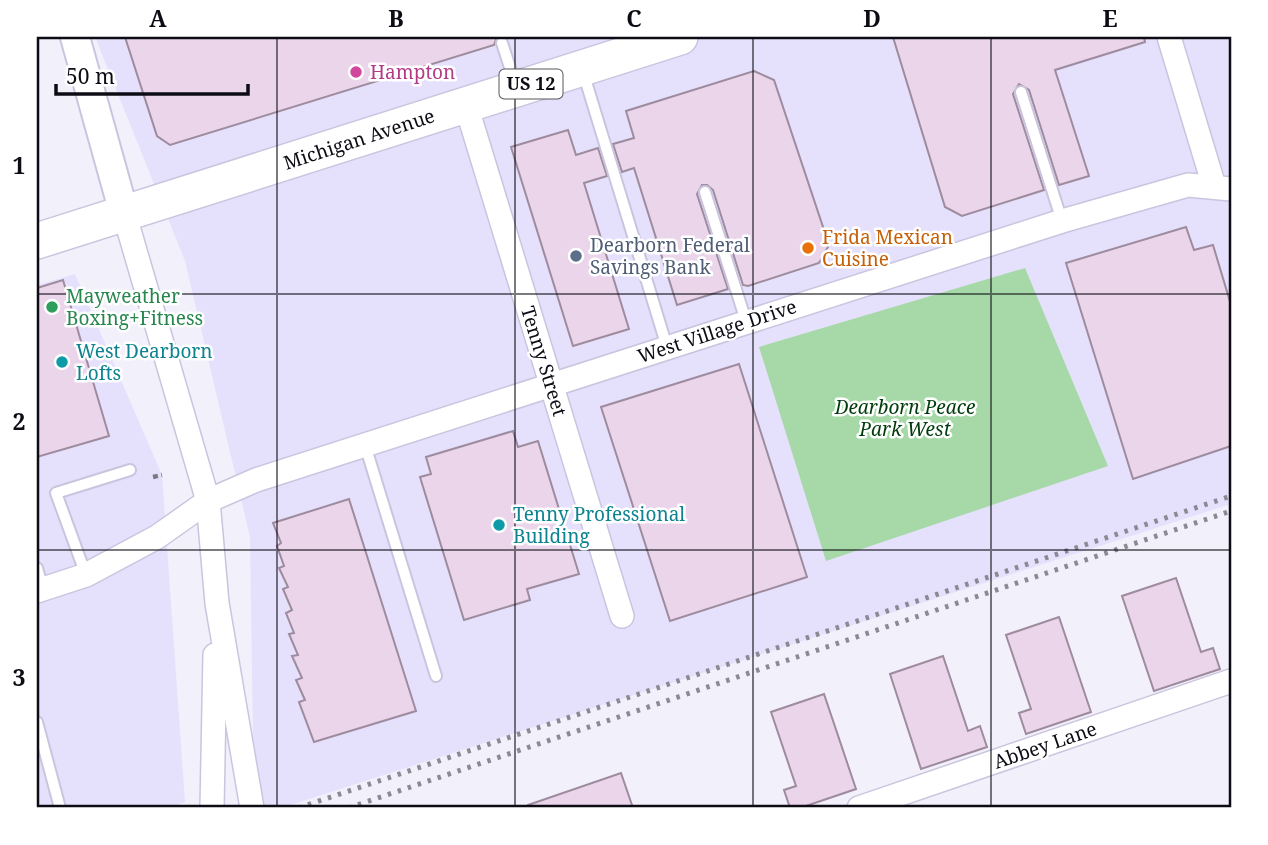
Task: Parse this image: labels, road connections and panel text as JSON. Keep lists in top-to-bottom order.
{
  "streets": {
    "main road": ["US 12", "Michigan Avenue"],
    "street": ["West Village Drive", "Tenny Street", "Abbey Lane"]
  },
  "crossings": [
    ["Michigan Avenue", "Tenny Street"],
    ["West Village Drive", "Tenny Street"]
  ],
  "parks": ["Dearborn Peace Park West"],
  "places": [
    "Hampton",
    "Frida Mexican Cuisine",
    "Dearborn Federal Savings Bank",
    "Mayweather Boxing+Fitness",
    "West Dearborn Lofts",
    "Tenny Professional Building"
  ],
  "scale_bar": "50 m",
  "grid": {
    "columns": [
      "A",
      "B",
      "C",
      "D",
      "E"
    ],
    "rows": ["1", "2", "3"]
  }
}
